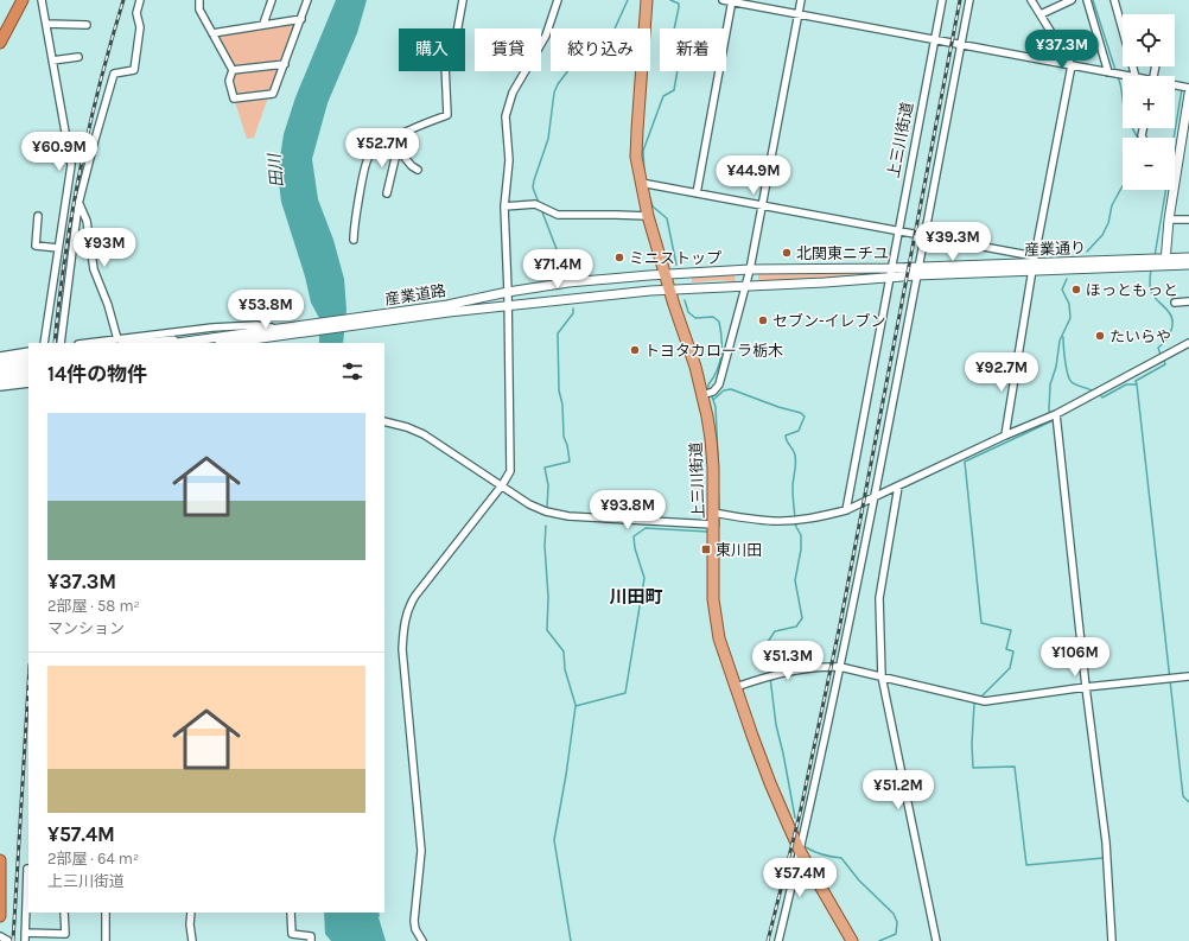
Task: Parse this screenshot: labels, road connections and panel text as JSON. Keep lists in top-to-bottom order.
{
  "streets": {
    "main road": ["上三川街道"],
    "street": ["産業通り", "産業道路"]
  },
  "crossings": [
    ["上三川街道", "産業通り"],
    ["上三川街道", "産業道路"],
    ["産業通り", "産業道路"]
  ],
  "districts": ["川田町"],
  "water": ["田川"],
  "places": {
    "other": [
      "北関東ニチユ",
      "ミニストップ",
      "ほっともっと",
      "セブン-イレブン",
      "たいらや",
      "トヨタカローラ栃木"
    ],
    "transit": ["東川田"]
  },
  "page": {
    "map_buttons": ["+", "−"],
    "chip": [
      "購入",
      "賃貸",
      "絞り込み",
      "新着"
    ],
    "price": [
      "¥37.3M",
      "¥52.7M",
      "¥60.9M",
      "¥44.9M",
      "¥39.3M",
      "¥93M",
      "¥71.4M",
      "¥53.8M",
      "¥92.7M",
      "¥93.8M",
      "¥106M",
      "¥51.3M",
      "¥51.2M",
      "¥57.4M"
    ],
    "heading": "14件の物件",
    "list": [
      {
        "name": "¥37.3M",
        "note": "2部屋 · 58 m² · マンション"
      },
      {
        "name": "¥57.4M",
        "note": "2部屋 · 64 m² · 上三川街道"
      }
    ]
  }
}
